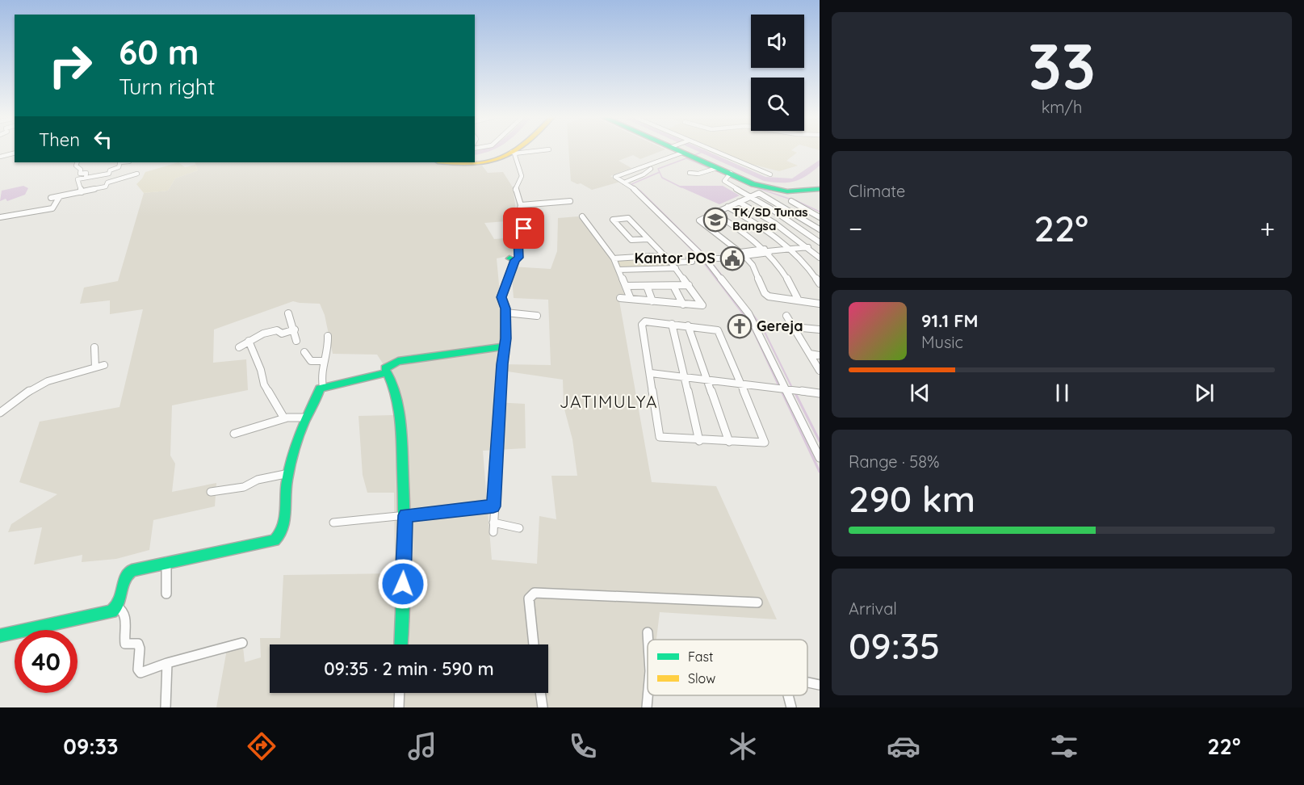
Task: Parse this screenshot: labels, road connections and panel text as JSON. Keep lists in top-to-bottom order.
{
  "districts": ["JATIMULYA"],
  "places": {
    "school or university": ["TK/SD Tunas Bangsa"],
    "public building": ["Kantor POS"],
    "church": ["Gereja"]
  },
  "legend": ["Fast", "Slow"],
  "page": {
    "tile": [
      ["33", "km/h"],
      "Climate",
      ["Range · 58%", "290 km"],
      ["Arrival", "09:35"]
    ],
    "turn": ["60 m", "Turn right"],
    "then": "Then",
    "heat": ["−", "22°", "+"],
    "song": ["91.1 FM", "Music"],
    "limit": "40",
    "trip": "09:35 · 2 min · 590 m",
    "tabs": ["09:33", "22°"]
  }
}
